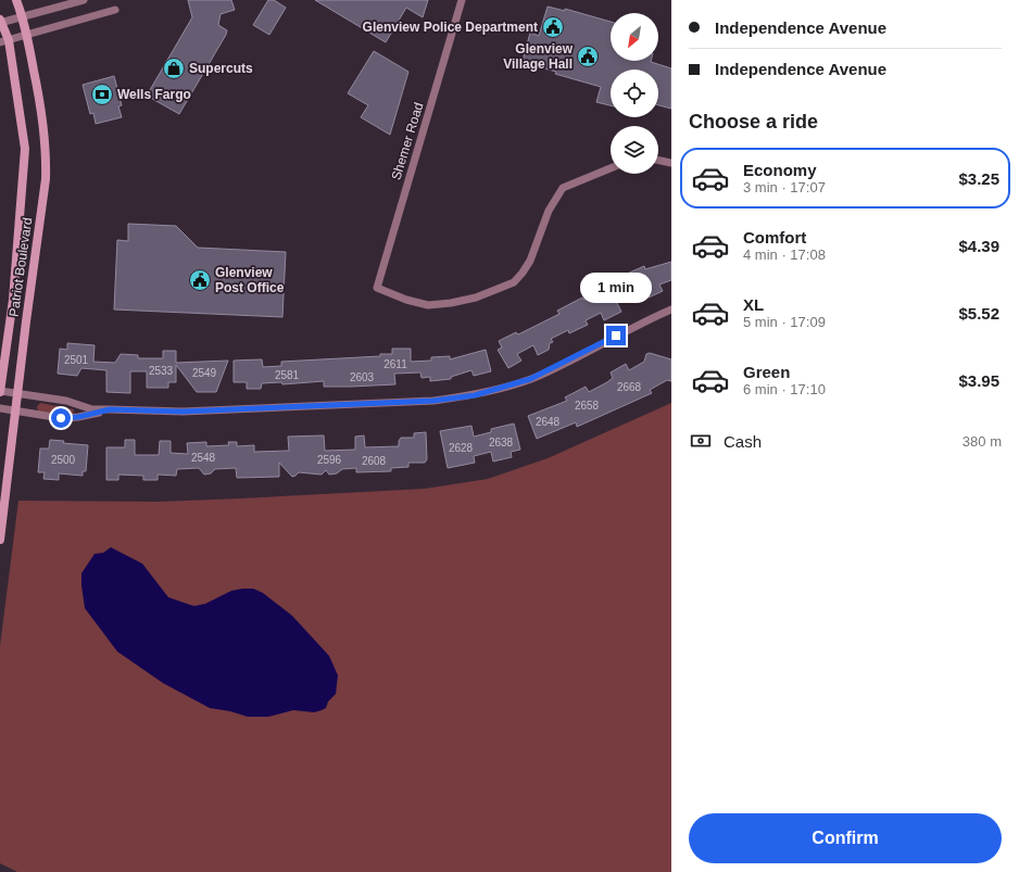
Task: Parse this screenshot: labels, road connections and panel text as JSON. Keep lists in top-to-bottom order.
{
  "streets": {
    "main road": ["Patriot Boulevard"],
    "street": ["Shemer Road"]
  },
  "places": {
    "public building": ["Glenview Police Department", "Glenview Village Hall", "Glenview Post Office"],
    "shop": ["Supercuts"],
    "bank": ["Wells Fargo"]
  },
  "house_numbers": [
    "2501",
    "2611",
    "2533",
    "2549",
    "2581",
    "2603",
    "2668",
    "2658",
    "2648",
    "2638",
    "2628",
    "2548",
    "2500",
    "2596",
    "2608"
  ],
  "north": "bottom left",
  "page": {
    "banner": ["Independence Avenue", "Independence Avenue"],
    "heading": "Choose a ride",
    "list": [
      {
        "name": "Economy",
        "note": "3 min · 17:07",
        "value": "$3.25"
      },
      {
        "name": "Comfort",
        "note": "4 min · 17:08",
        "value": "$4.39"
      },
      {
        "name": "XL",
        "note": "5 min · 17:09",
        "value": "$5.52"
      },
      {
        "name": "Green",
        "note": "6 min · 17:10",
        "value": "$3.95"
      }
    ],
    "bubble": "1 min",
    "pay": ["Cash", "380 m"],
    "buttons": "Confirm"
  }
}
